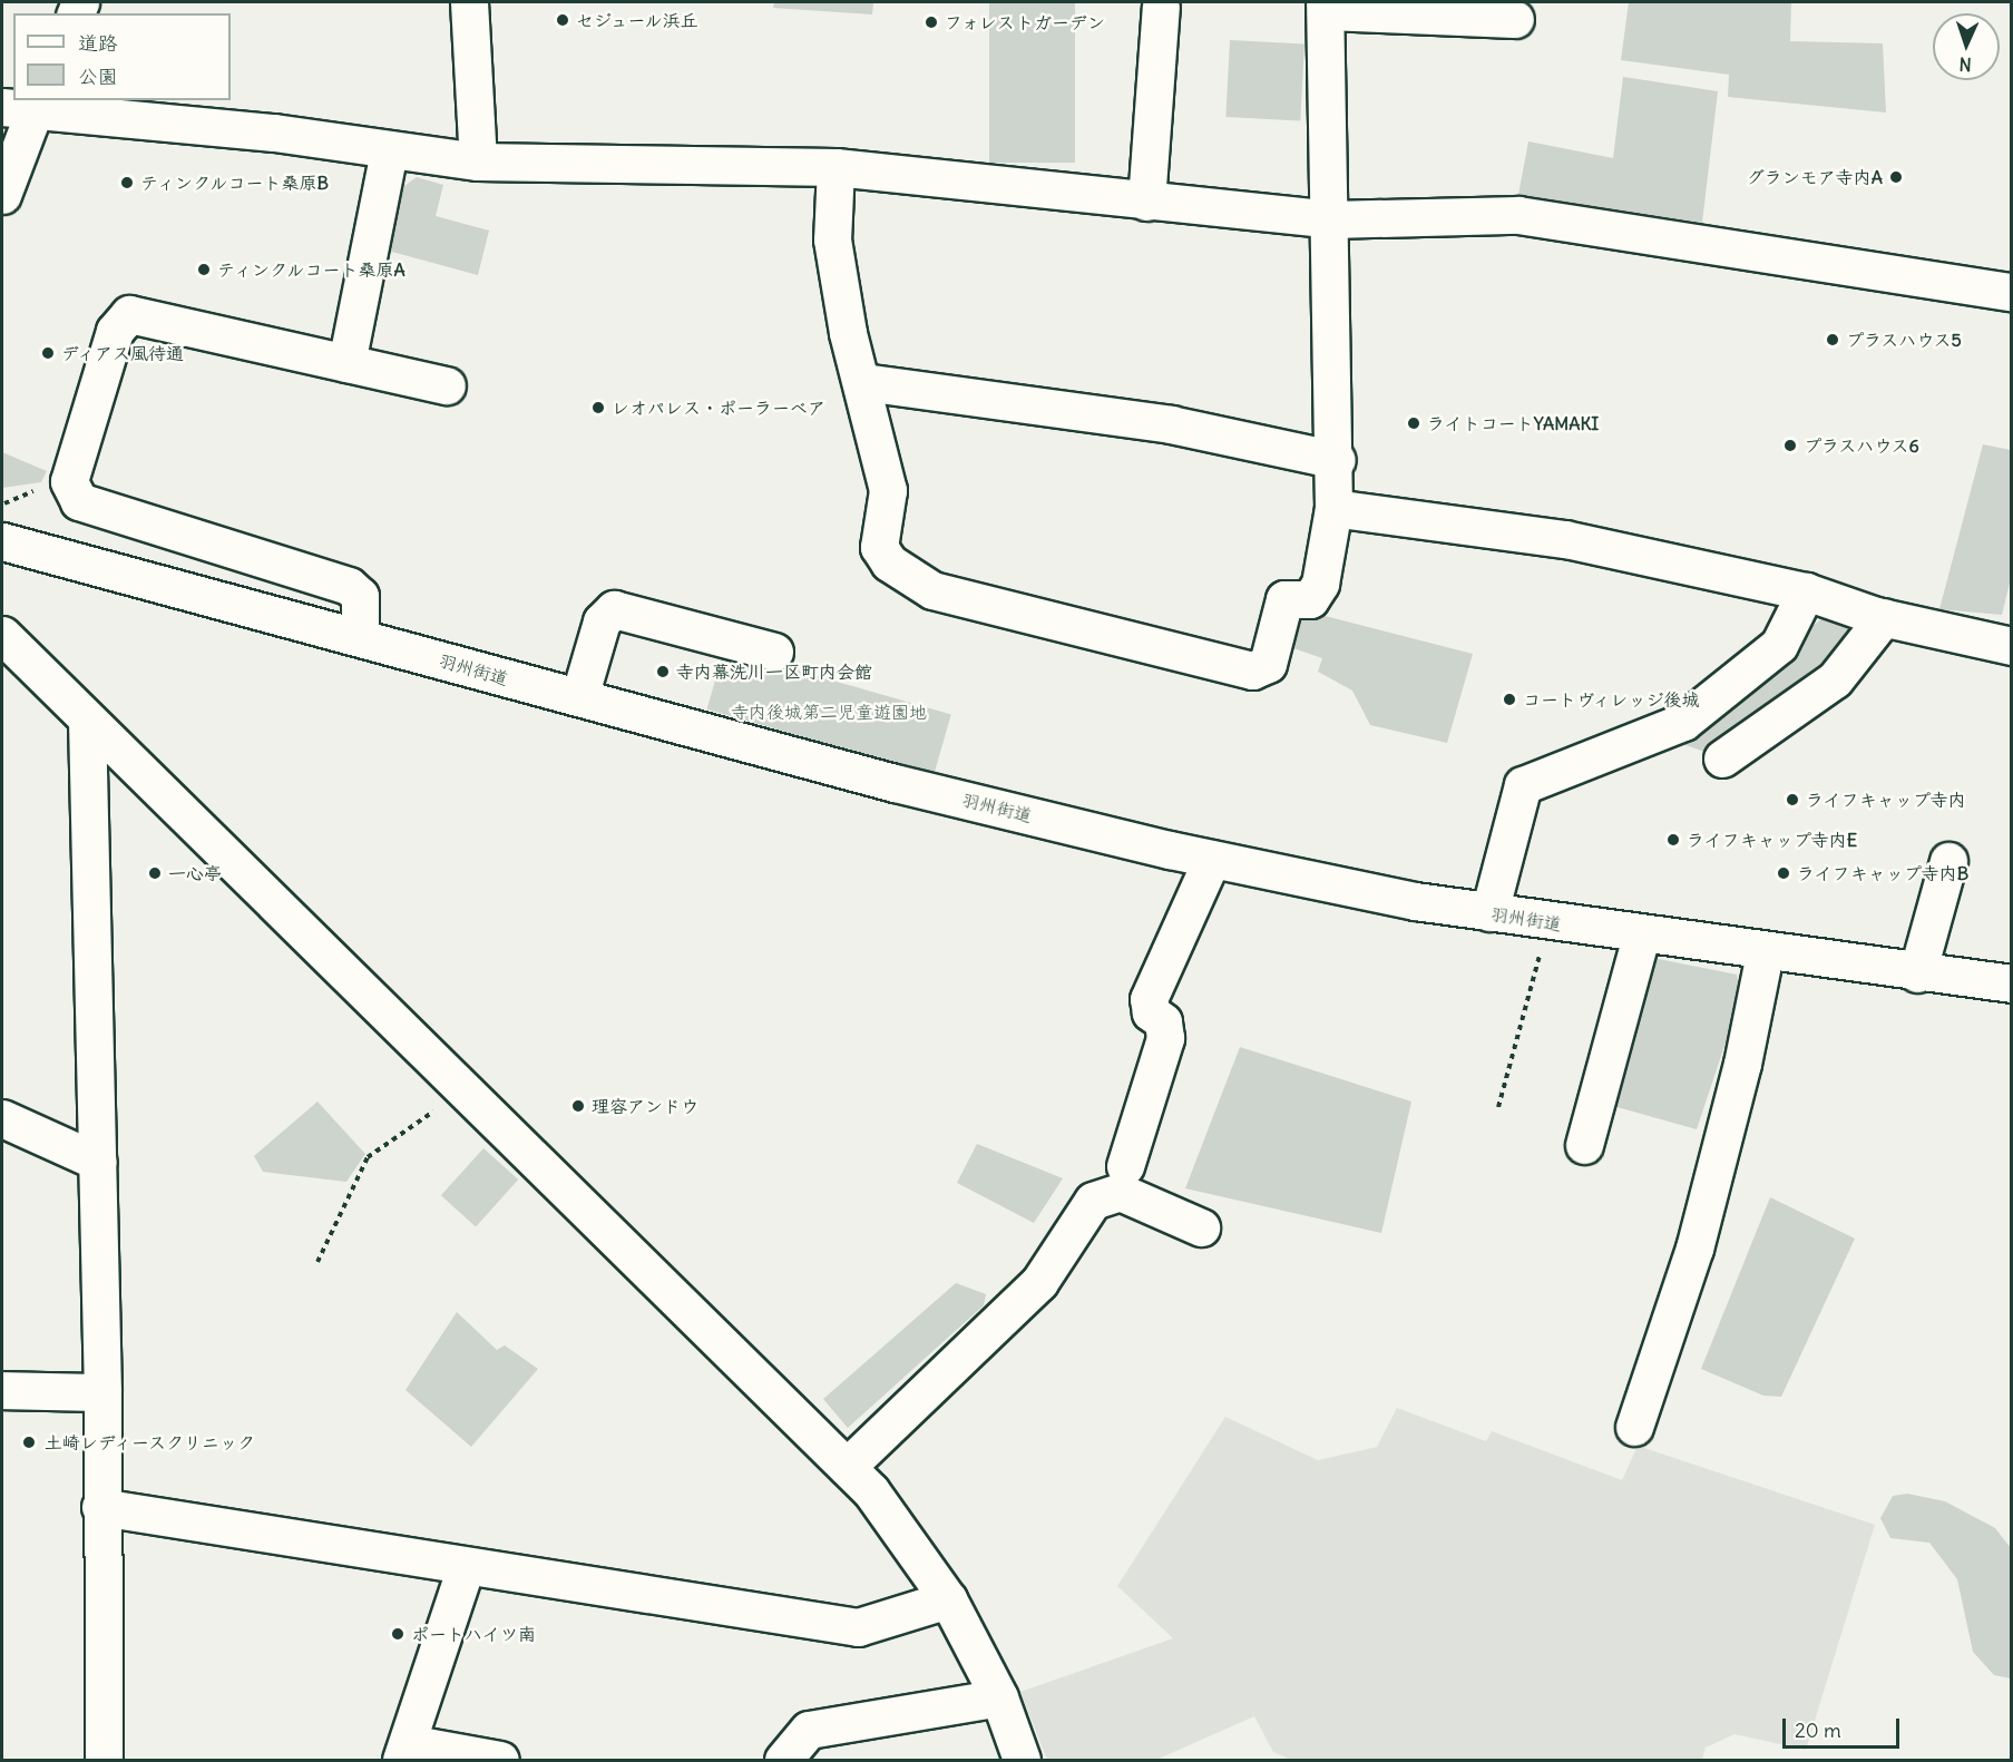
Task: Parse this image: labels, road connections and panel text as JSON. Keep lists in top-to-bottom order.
{
  "streets": {
    "street": ["羽州街道"]
  },
  "parks": ["寺内後城第二児童遊園地"],
  "places": [
    "セジュール浜丘",
    "フォレストガーデン",
    "グランモア寺内A",
    "ティンクルコート桑原B",
    "ティンクルコート桑原A",
    "プラスハウス5",
    "ディアス風待通",
    "レオパレス・ポーラーベア",
    "ライトコートYAMAKI",
    "プラスハウス6",
    "寺内幕洗川一区町内会館",
    "コートヴィレッジ後城",
    "ライフキャップ寺内",
    "ライフキャップ寺内E",
    "一心亭",
    "ライフキャップ寺内B",
    "理容アンドウ",
    "土崎レディースクリニック",
    "ポートハイツ南"
  ],
  "legend": ["道路", "公園"],
  "scale_bar": "20 m",
  "north": "bottom"
}
